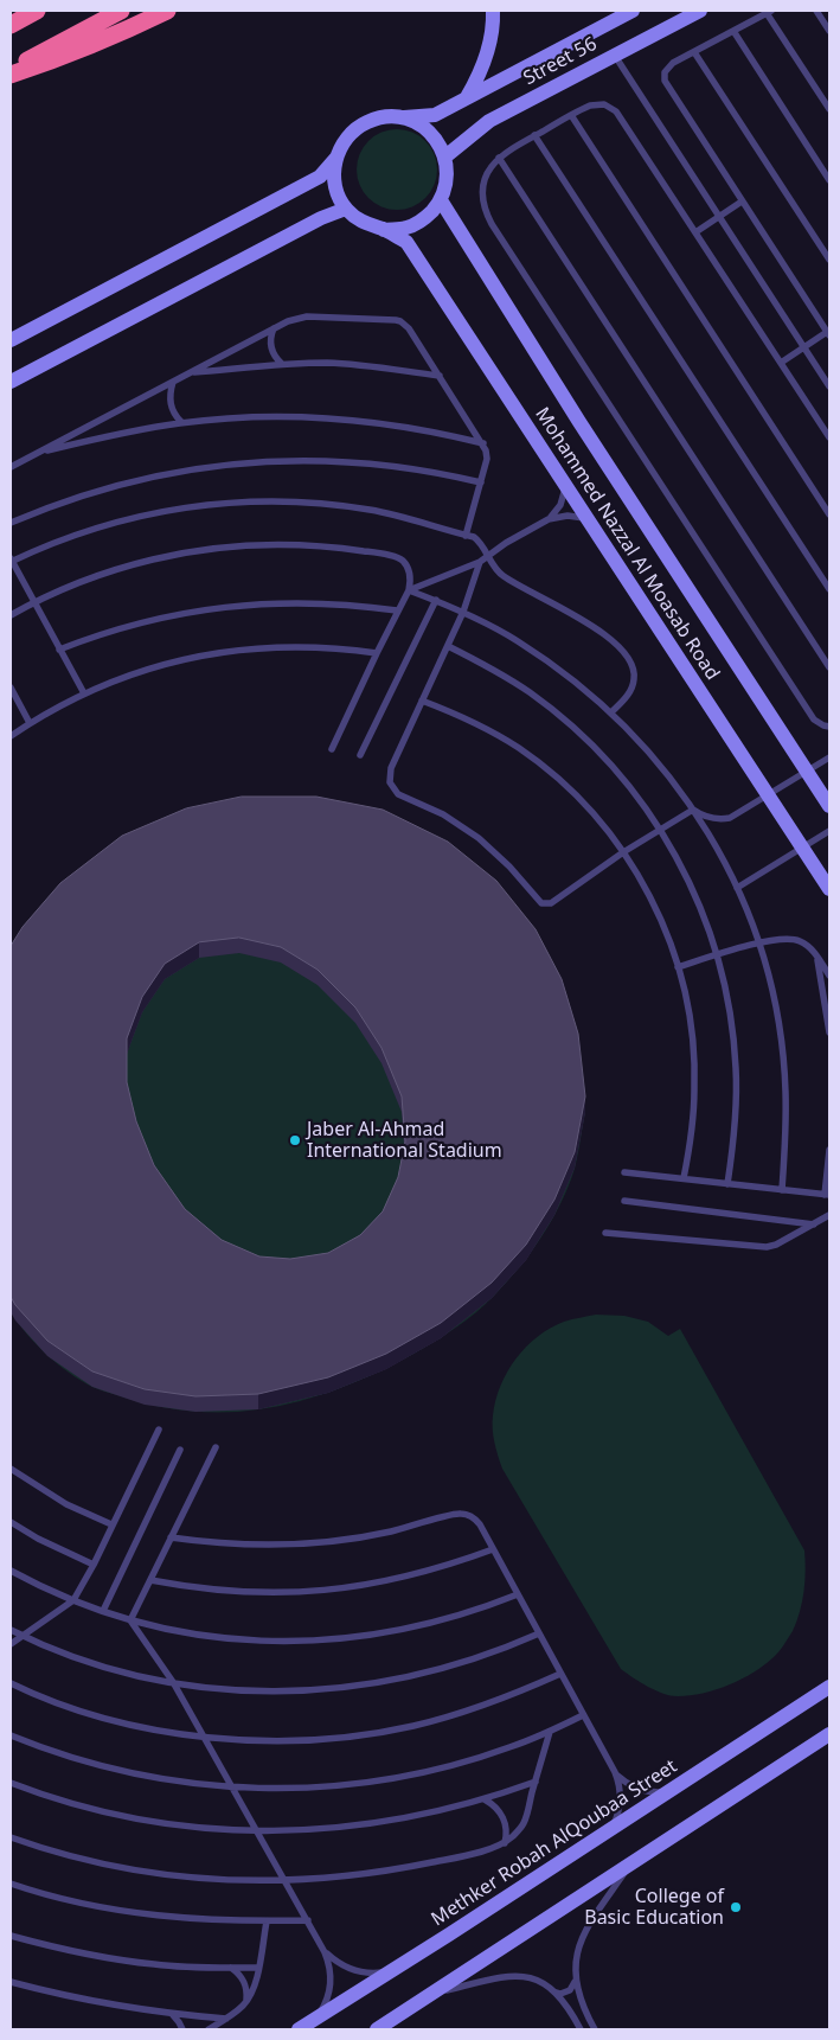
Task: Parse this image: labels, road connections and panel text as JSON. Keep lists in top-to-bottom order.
{
  "streets": {
    "street": ["Street 56", "Mohammed Nazzal Al Moasab Road", "Methker Robah AlQoubaa Street"]
  },
  "crossings": [
    ["Street 56", "Mohammed Nazzal Al Moasab Road"]
  ],
  "places": ["Jaber Al-Ahmad International Stadium", "College of Basic Education"]
}
